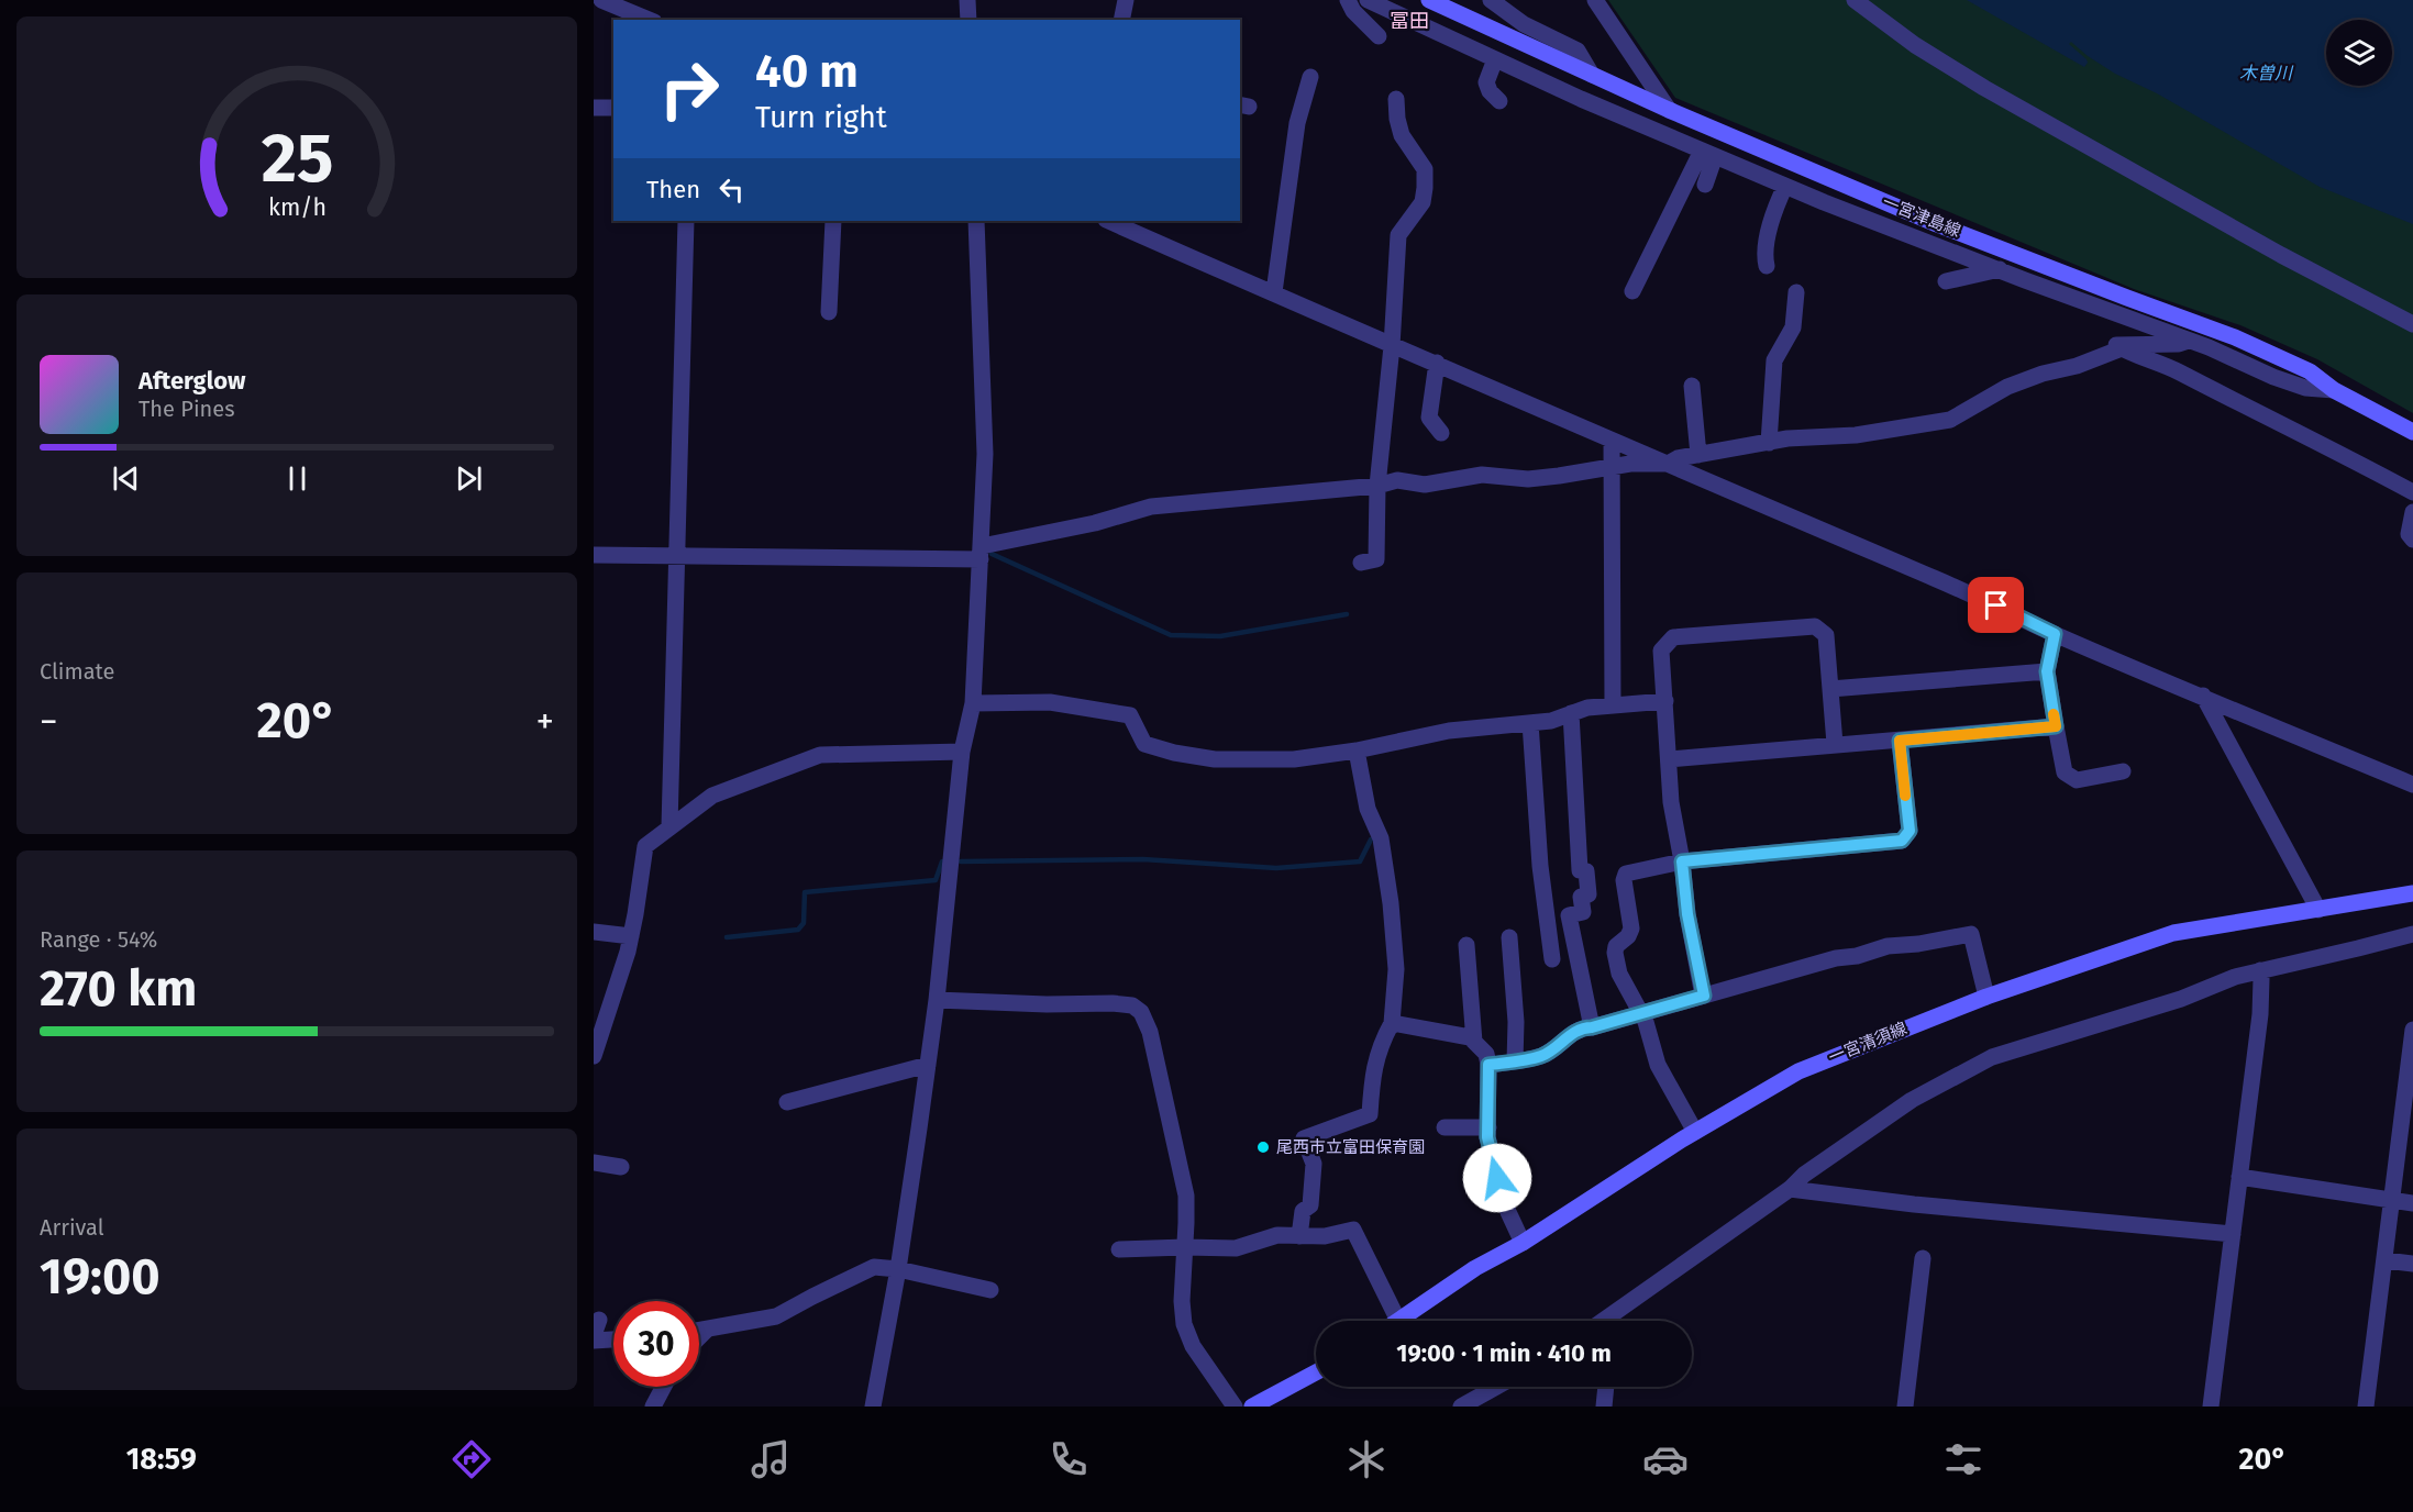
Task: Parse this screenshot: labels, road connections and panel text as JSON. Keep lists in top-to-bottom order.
{
  "streets": {
    "main road": ["一宮津島線", "一宮清須線"]
  },
  "districts": ["冨田"],
  "water": ["木曽川"],
  "places": ["尾西市立富田保育園"],
  "page": {
    "turn": ["40 m", "Turn right"],
    "then": "Then",
    "song": ["Afterglow", "The Pines"],
    "tile": [
      "Climate",
      ["Range · 54%", "270 km"],
      ["Arrival", "19:00"]
    ],
    "heat": ["−", "20°", "+"],
    "limit": "30",
    "trip": "19:00 · 1 min · 410 m",
    "tabs": ["18:59", "20°"],
    "gauge": ["25", "km/h"]
  }
}
